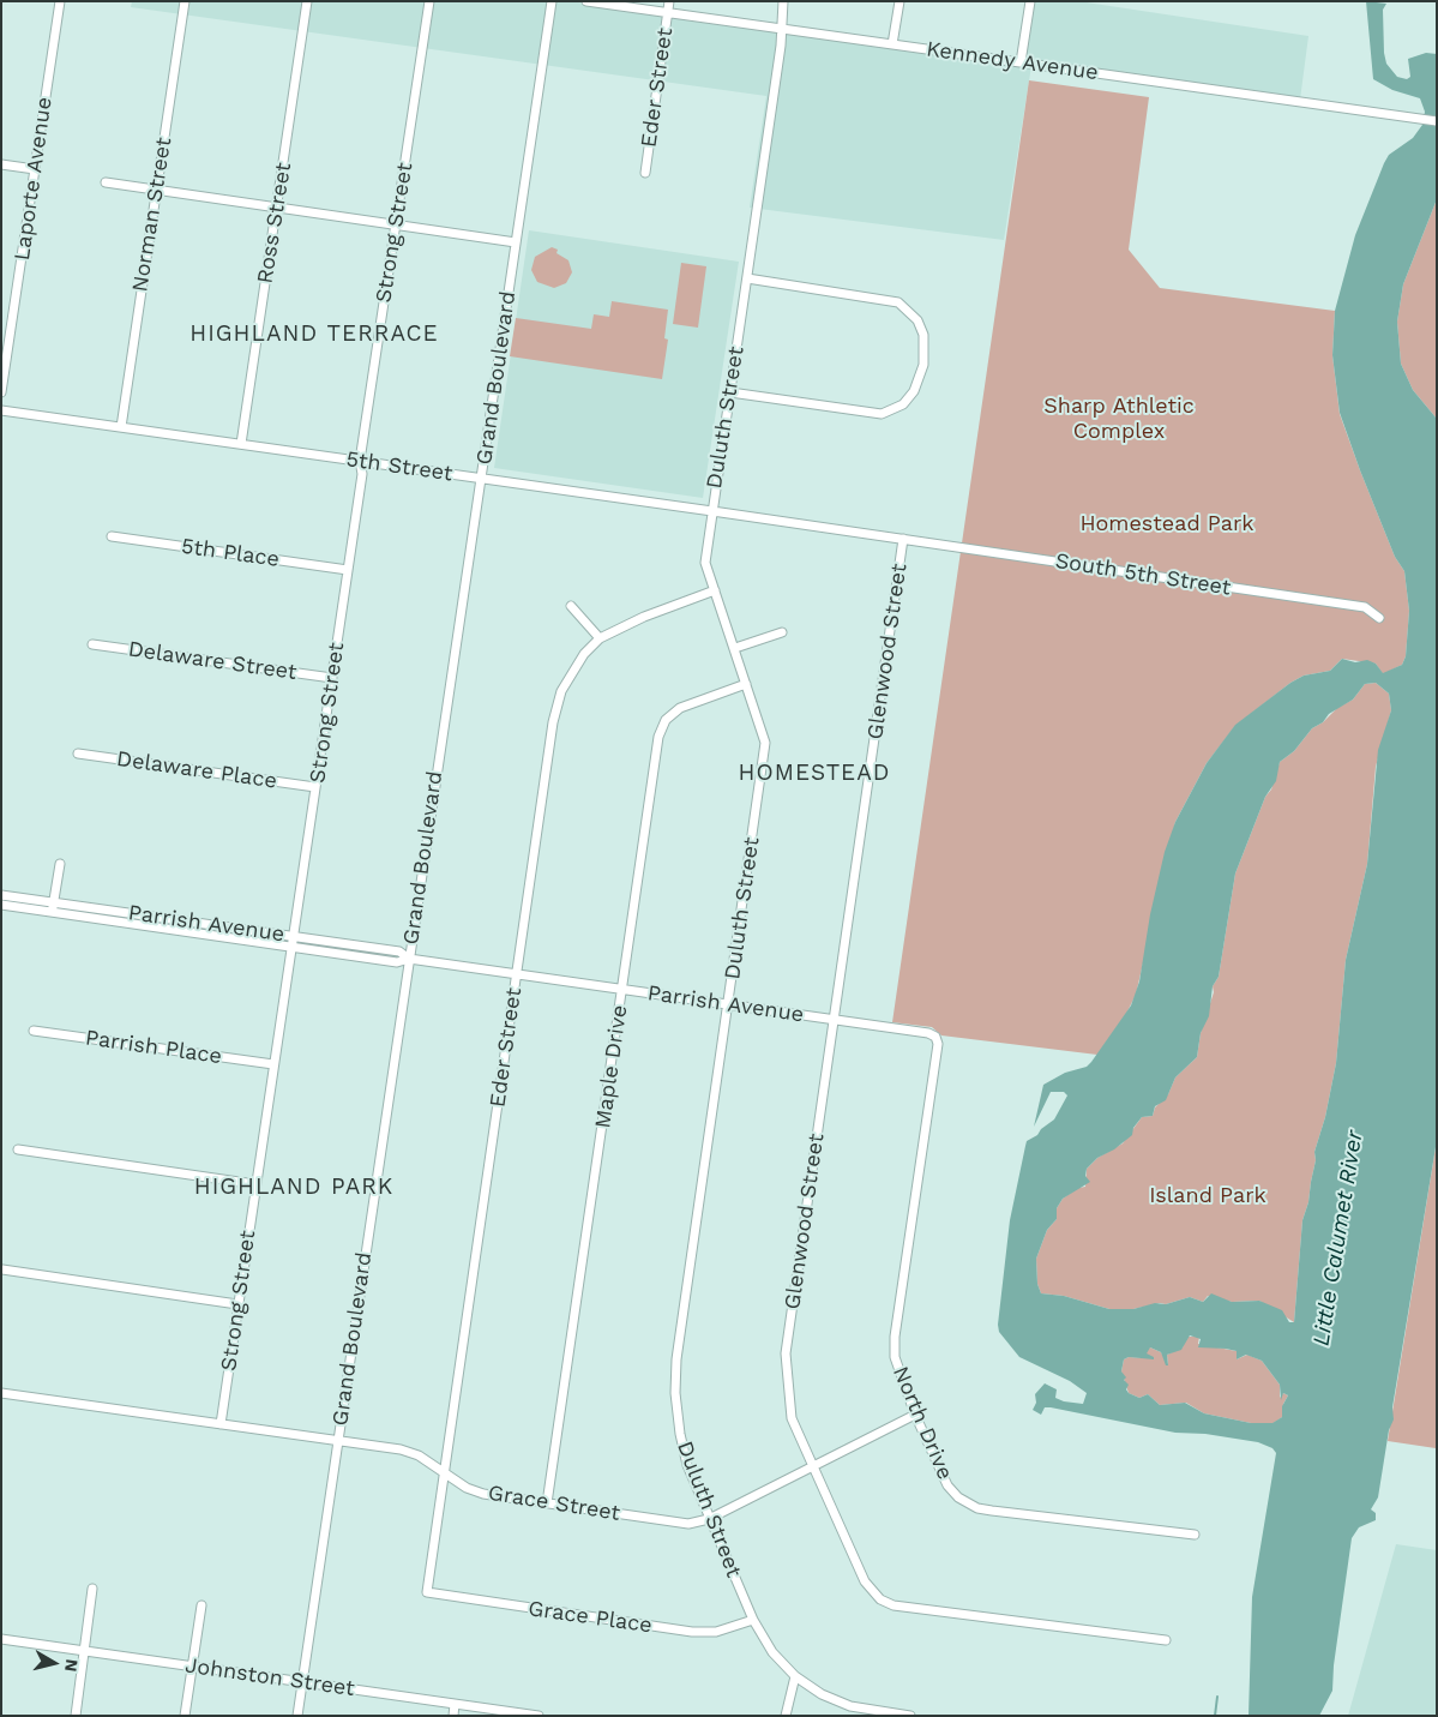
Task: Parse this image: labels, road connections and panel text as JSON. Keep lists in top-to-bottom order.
{
  "streets": {
    "street": [
      "Kennedy Avenue",
      "Eder Street",
      "Laporte Avenue",
      "Norman Street",
      "Ross Street",
      "Strong Street",
      "Grand Boulevard",
      "Duluth Street",
      "5th Street",
      "5th Place",
      "South 5th Street",
      "Glenwood Street",
      "Delaware Street",
      "Delaware Place",
      "Parrish Avenue",
      "Parrish Place",
      "Maple Drive",
      "North Drive",
      "Grace Street",
      "Grace Place",
      "Johnston Street"
    ]
  },
  "crossings": [
    ["Kennedy Avenue", "Eder Street"],
    ["Kennedy Avenue", "Duluth Street"],
    ["Eder Street", "Duluth Street"],
    ["Eder Street", "Parrish Avenue"],
    ["Eder Street", "Grace Street"],
    ["Eder Street", "Grace Place"],
    ["Norman Street", "5th Street"],
    ["Ross Street", "5th Street"],
    ["Strong Street", "5th Street"],
    ["Strong Street", "5th Place"],
    ["Strong Street", "Delaware Street"],
    ["Strong Street", "Delaware Place"],
    ["Strong Street", "Parrish Avenue"],
    ["Strong Street", "Parrish Place"],
    ["Strong Street", "Grace Street"],
    ["Grand Boulevard", "5th Street"],
    ["Grand Boulevard", "Parrish Avenue"],
    ["Grand Boulevard", "Grace Street"],
    ["Grand Boulevard", "Johnston Street"],
    ["Duluth Street", "5th Street"],
    ["Duluth Street", "Parrish Avenue"],
    ["Duluth Street", "Maple Drive"],
    ["Duluth Street", "Grace Street"],
    ["Duluth Street", "Grace Place"],
    ["5th Street", "South 5th Street"],
    ["5th Street", "Glenwood Street"],
    ["South 5th Street", "Glenwood Street"],
    ["Glenwood Street", "Parrish Avenue"],
    ["Glenwood Street", "Grace Street"],
    ["Parrish Avenue", "Maple Drive"],
    ["Parrish Avenue", "North Drive"],
    ["Maple Drive", "Grace Street"],
    ["North Drive", "Grace Street"]
  ],
  "districts": ["HIGHLAND TERRACE", "HOMESTEAD", "HIGHLAND PARK"],
  "water": ["Little Calumet River"],
  "parks": ["Sharp Athletic Complex", "Homestead Park", "Island Park"],
  "north": "right"
}
